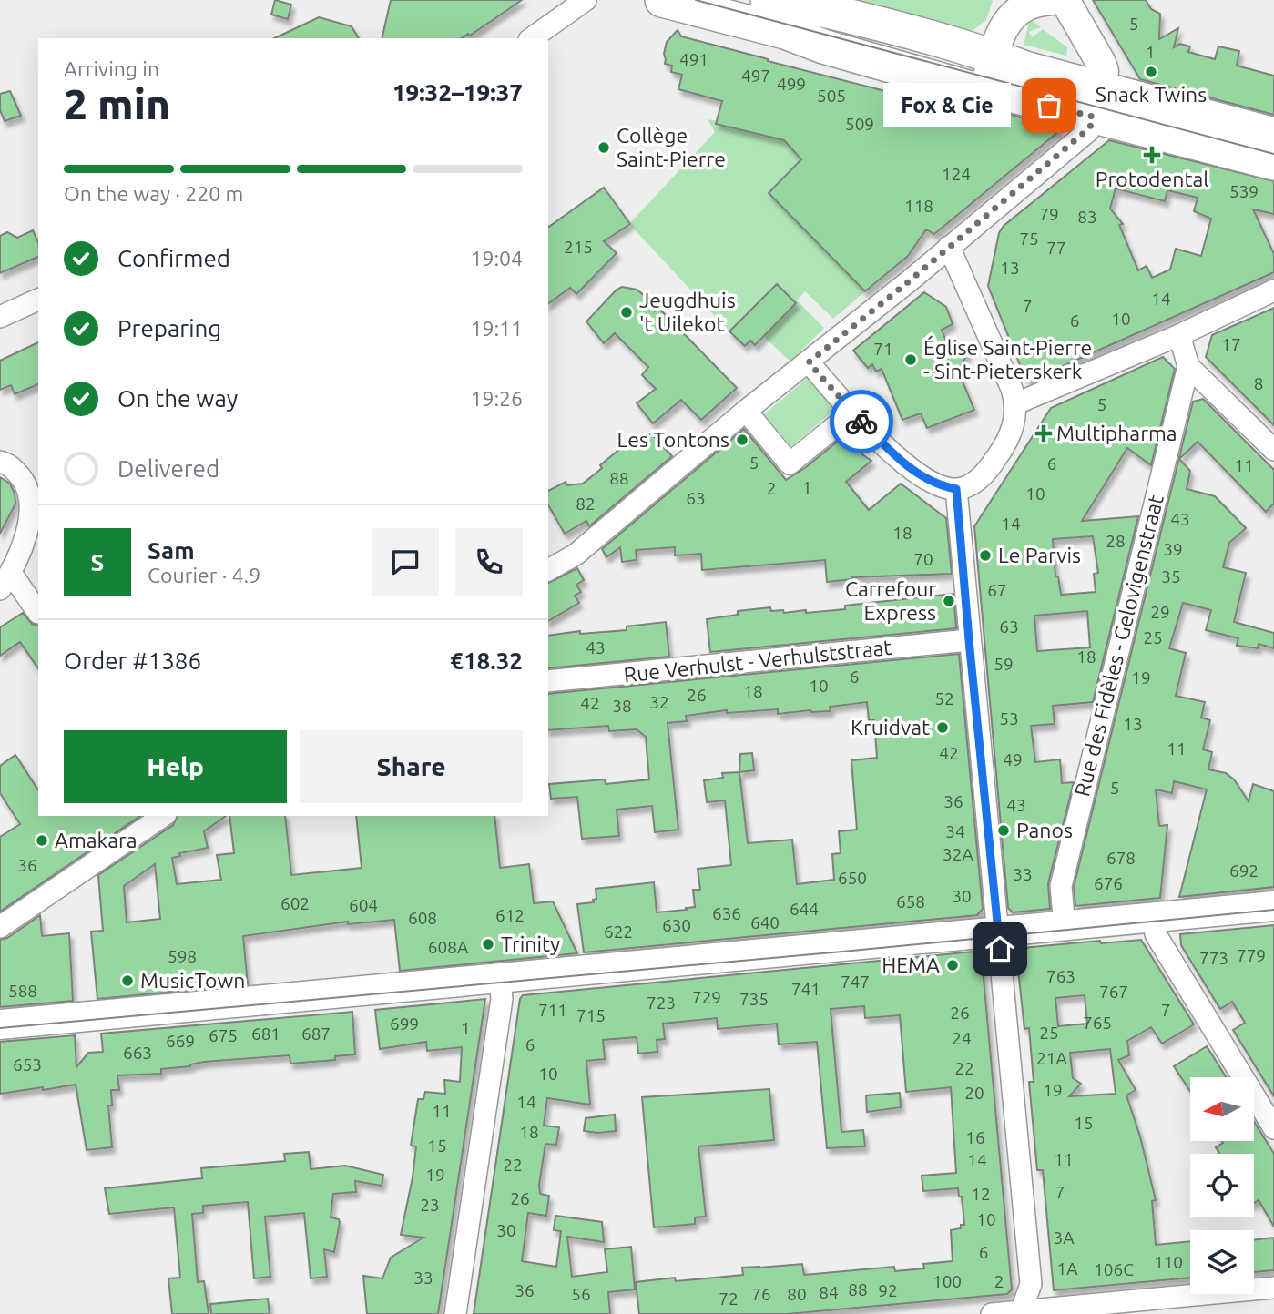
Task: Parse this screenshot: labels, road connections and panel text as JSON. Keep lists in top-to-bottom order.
{
  "streets": {
    "street": ["Rue des Fidèles - Gelovigenstraat", "Rue Verhulst - Verhulststraat"]
  },
  "places": {
    "other": [
      "Snack Twins",
      "Fox & Cie",
      "Collège Saint-Pierre",
      "Jeugdhuis 't Uilekot",
      "Église Saint-Pierre - Sint-Pieterskerk",
      "Les Tontons",
      "Le Parvis",
      "Carrefour Express",
      "Kruidvat",
      "Panos",
      "Amakara",
      "Trinity",
      "HEMA",
      "MusicTown"
    ],
    "health": ["Protodental", "Multipharma"]
  },
  "house_numbers": [
    "5",
    "1",
    "491",
    "497",
    "499",
    "505",
    "509",
    "124",
    "539",
    "118",
    "79",
    "83",
    "75",
    "215",
    "77",
    "13",
    "14",
    "7",
    "10",
    "6",
    "17",
    "71",
    "8",
    "5",
    "5",
    "6",
    "11",
    "88",
    "1",
    "2",
    "10",
    "63",
    "82",
    "43",
    "14",
    "18",
    "28",
    "39",
    "70",
    "35",
    "67",
    "29",
    "63",
    "25",
    "43",
    "18",
    "59",
    "6",
    "19",
    "10",
    "18",
    "26",
    "52",
    "32",
    "42",
    "38",
    "53",
    "13",
    "11",
    "42",
    "49",
    "5",
    "36",
    "43",
    "34",
    "32A",
    "678",
    "36",
    "692",
    "33",
    "650",
    "676",
    "30",
    "658",
    "602",
    "604",
    "644",
    "636",
    "612",
    "608",
    "640",
    "630",
    "622",
    "608A",
    "779",
    "598",
    "773",
    "763",
    "747",
    "741",
    "588",
    "767",
    "729",
    "735",
    "723",
    "711",
    "7",
    "26",
    "715",
    "765",
    "699",
    "1",
    "25",
    "681",
    "687",
    "675",
    "24",
    "669",
    "6",
    "663",
    "21A",
    "653",
    "22",
    "10",
    "19",
    "20",
    "14",
    "11",
    "15",
    "18",
    "16",
    "15",
    "11",
    "14",
    "22",
    "19",
    "7",
    "12",
    "26",
    "23",
    "10",
    "30",
    "3A",
    "6",
    "110",
    "1A",
    "106C",
    "33",
    "100",
    "2",
    "88",
    "36",
    "92",
    "84",
    "56",
    "76",
    "80",
    "72"
  ],
  "north": "left",
  "page": {
    "heading": ["2 min", "Arriving in", "19:32–19:37"],
    "panel": [
      "Sam",
      "Courier · 4.9",
      "Order #1386",
      "€18.32"
    ],
    "bubble": "Fox & Cie",
    "bar": "On the way · 220 m",
    "list": [
      ["Confirmed", "19:04"],
      ["Preparing", "19:11"],
      ["On the way", "19:26"],
      "Delivered"
    ],
    "round": "S",
    "buttons": ["Help", "Share"]
  }
}
